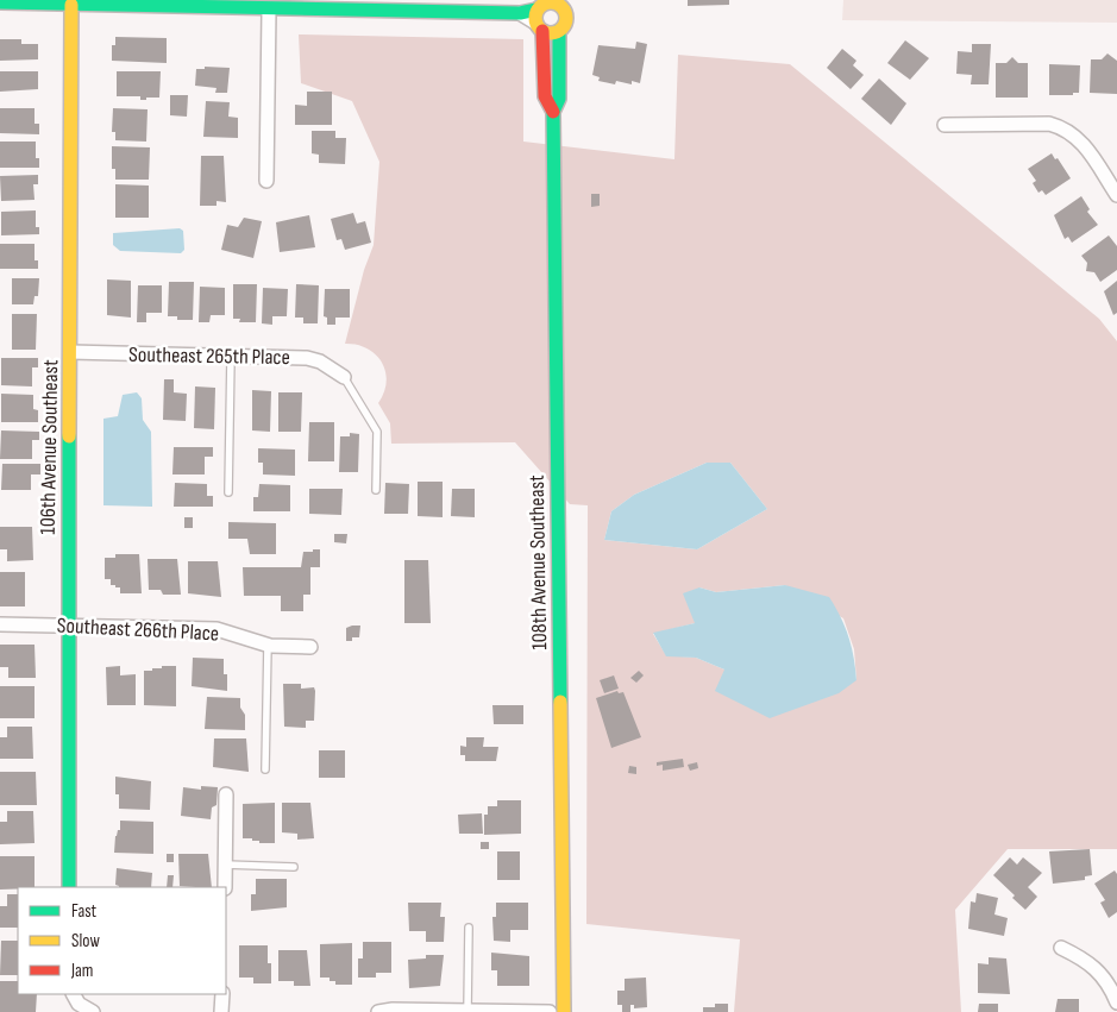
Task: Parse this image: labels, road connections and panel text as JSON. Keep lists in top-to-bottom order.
{
  "streets": {
    "street": [
      "Southeast 265th Place",
      "106th Avenue Southeast",
      "108th Avenue Southeast",
      "Southeast 266th Place"
    ]
  },
  "crossings": [
    ["Southeast 265th Place", "106th Avenue Southeast"],
    ["106th Avenue Southeast", "Southeast 266th Place"]
  ],
  "legend": ["Fast", "Slow", "Jam"]
}
